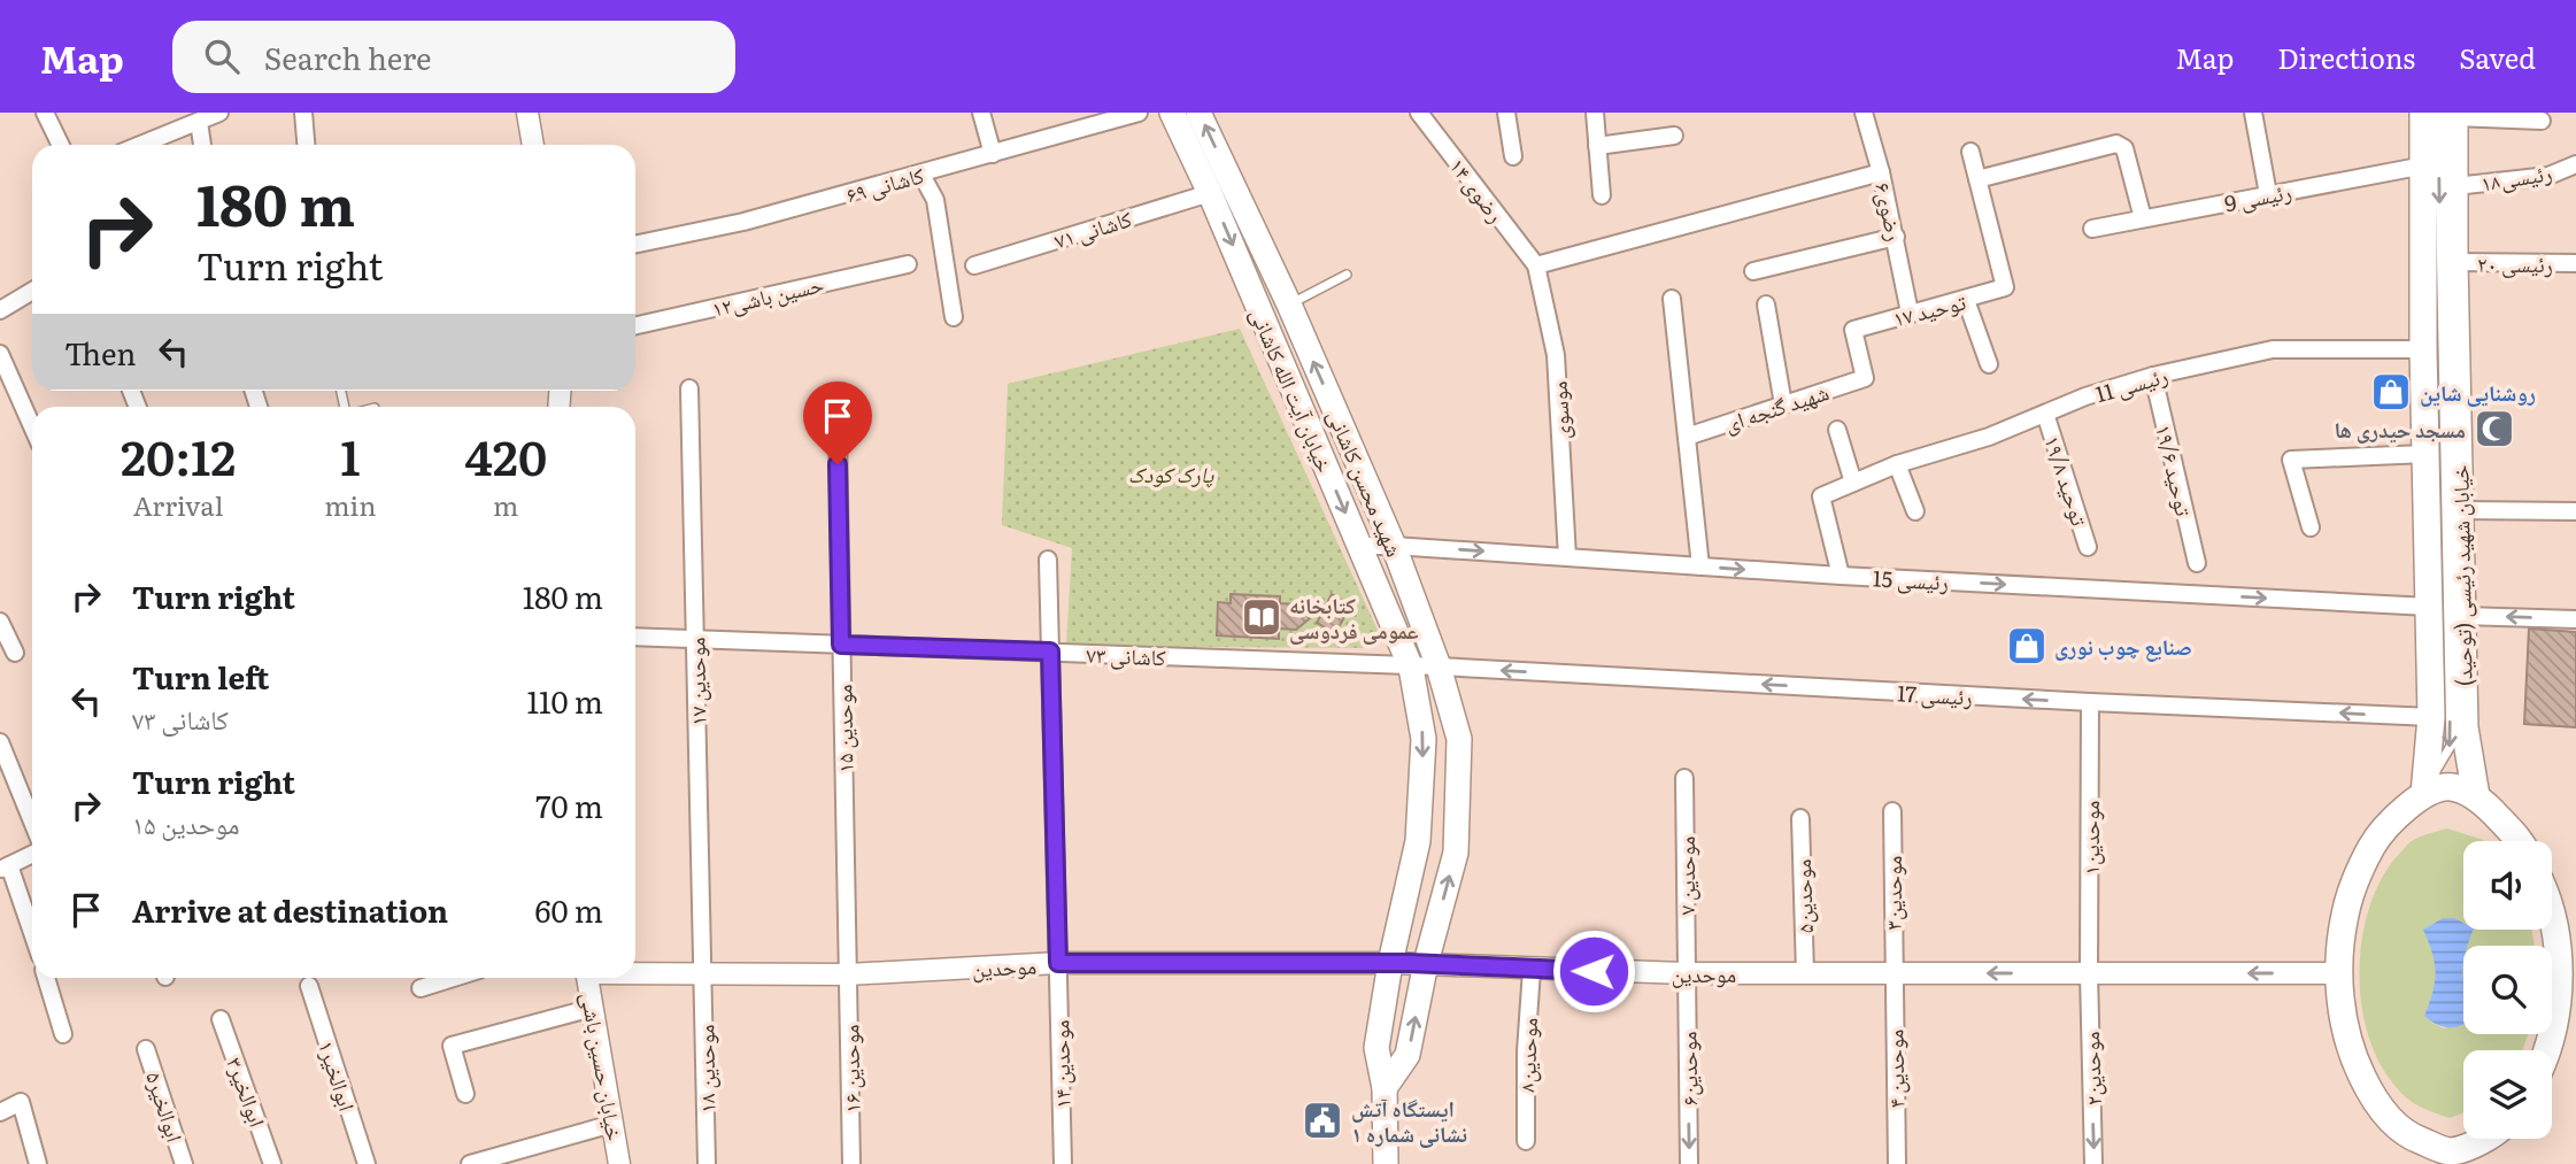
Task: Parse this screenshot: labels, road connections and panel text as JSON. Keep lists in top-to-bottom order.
{
  "streets": {
    "main road": ["خیابان آیت الله کاشانی", "شهید محسن کاشانی", "خیابان شهید رئیسی (توحید)"],
    "street": [
      "رئیسی۱۸",
      "کاشانی ۶۹",
      "رضوی ۱۴",
      "رئیسی 9",
      "رضوی۶",
      "کاشانی ۷۱",
      "رئیسی ۲۰",
      "حسین باشی۱۲",
      "توحید ۱۷",
      "رئیسی 11",
      "شهید گنجه ای",
      "موسوی",
      "توحید ۱۹/۶",
      "توحید ۱۹/۸",
      "رئیسی 15",
      "کاشانی ۷۳",
      "موحدین ۱۷",
      "رئیسی 17",
      "موحدین ۱۵",
      "موحدین۱",
      "موحدین ۷",
      "موحدین۳",
      "موحدین۵",
      "موحدین",
      "موحدین۸",
      "موحدین ۱۴",
      "خیابان حسین باشی",
      "موحدین ۱۸",
      "موحدین ۱۶",
      "موحدین۶",
      "موحدین ۴",
      "موحدین۲",
      "ابوالخیر۱",
      "ابوالخیر۳",
      "ابوالخیر۵"
    ]
  },
  "crossings": [
    ["رئیسی۱۸", "خیابان شهید رئیسی (توحید)"],
    ["رضوی ۱۴", "موسوی"],
    ["رئیسی 9", "خیابان شهید رئیسی (توحید)"],
    ["رضوی۶", "توحید ۱۷"],
    ["کاشانی ۷۱", "خیابان آیت الله کاشانی"],
    ["رئیسی ۲۰", "خیابان شهید رئیسی (توحید)"],
    ["توحید ۱۷", "شهید گنجه ای"],
    ["رئیسی 11", "توحید ۱۹/۶"],
    ["رئیسی 11", "توحید ۱۹/۸"],
    ["رئیسی 11", "خیابان شهید رئیسی (توحید)"],
    ["رئیسی 11", "رئیسی 15"],
    ["خیابان آیت الله کاشانی", "رئیسی 15"],
    ["خیابان آیت الله کاشانی", "کاشانی ۷۳"],
    ["موسوی", "رئیسی 15"],
    ["شهید محسن کاشانی", "رئیسی 15"],
    ["شهید محسن کاشانی", "کاشانی ۷۳"],
    ["شهید محسن کاشانی", "رئیسی 17"],
    ["شهید محسن کاشانی", "موحدین"],
    ["خیابان شهید رئیسی (توحید)", "رئیسی 15"],
    ["خیابان شهید رئیسی (توحید)", "رئیسی 17"],
    ["کاشانی ۷۳", "موحدین ۱۷"],
    ["کاشانی ۷۳", "رئیسی 17"],
    ["کاشانی ۷۳", "موحدین ۱۵"],
    ["کاشانی ۷۳", "موحدین ۱۴"],
    ["موحدین ۱۷", "موحدین"],
    ["موحدین ۱۷", "موحدین ۱۸"],
    ["رئیسی 17", "موحدین۱"],
    ["موحدین ۱۵", "موحدین"],
    ["موحدین ۱۵", "موحدین ۱۶"],
    ["موحدین۱", "موحدین"],
    ["موحدین۱", "موحدین۲"],
    ["موحدین ۷", "موحدین"],
    ["موحدین ۷", "موحدین۶"],
    ["موحدین۳", "موحدین"],
    ["موحدین۳", "موحدین ۴"],
    ["موحدین۵", "موحدین"],
    ["موحدین", "موحدین۸"],
    ["موحدین", "موحدین ۱۴"],
    ["موحدین", "موحدین ۱۸"],
    ["موحدین", "موحدین ۱۶"],
    ["موحدین", "موحدین۶"],
    ["موحدین", "موحدین ۴"],
    ["موحدین", "موحدین۲"]
  ],
  "one_way": [
    "خیابان آیت الله کاشانی",
    "رئیسی 15",
    "رئیسی 17",
    "موحدین۶",
    "موحدین۲"
  ],
  "parks": ["پارک کودک"],
  "places": {
    "shop": ["روشنایی شاین", "صنایع چوب نوری"],
    "mosque": ["مسجد حیدری ها"],
    "library": ["کتابخانه عمومی فردوسی"],
    "public building": ["ایستگاه آتش نشانی شماره ۱"]
  },
  "page": {
    "header": "Map",
    "search": "Search here",
    "nav": ["Map", "Directions", "Saved"],
    "turn": ["180 m", "Turn right"],
    "then": "Then",
    "eta": [
      "20:12",
      "Arrival",
      "1",
      "min",
      "420",
      "m"
    ],
    "list": [
      {
        "name": "Turn right",
        "value": "180 m"
      },
      {
        "name": "Turn left",
        "note": "کاشانی ۷۳",
        "value": "110 m"
      },
      {
        "name": "Turn right",
        "note": "موحدین ۱۵",
        "value": "70 m"
      },
      {
        "name": "Arrive at destination",
        "value": "60 m"
      }
    ]
  }
}
